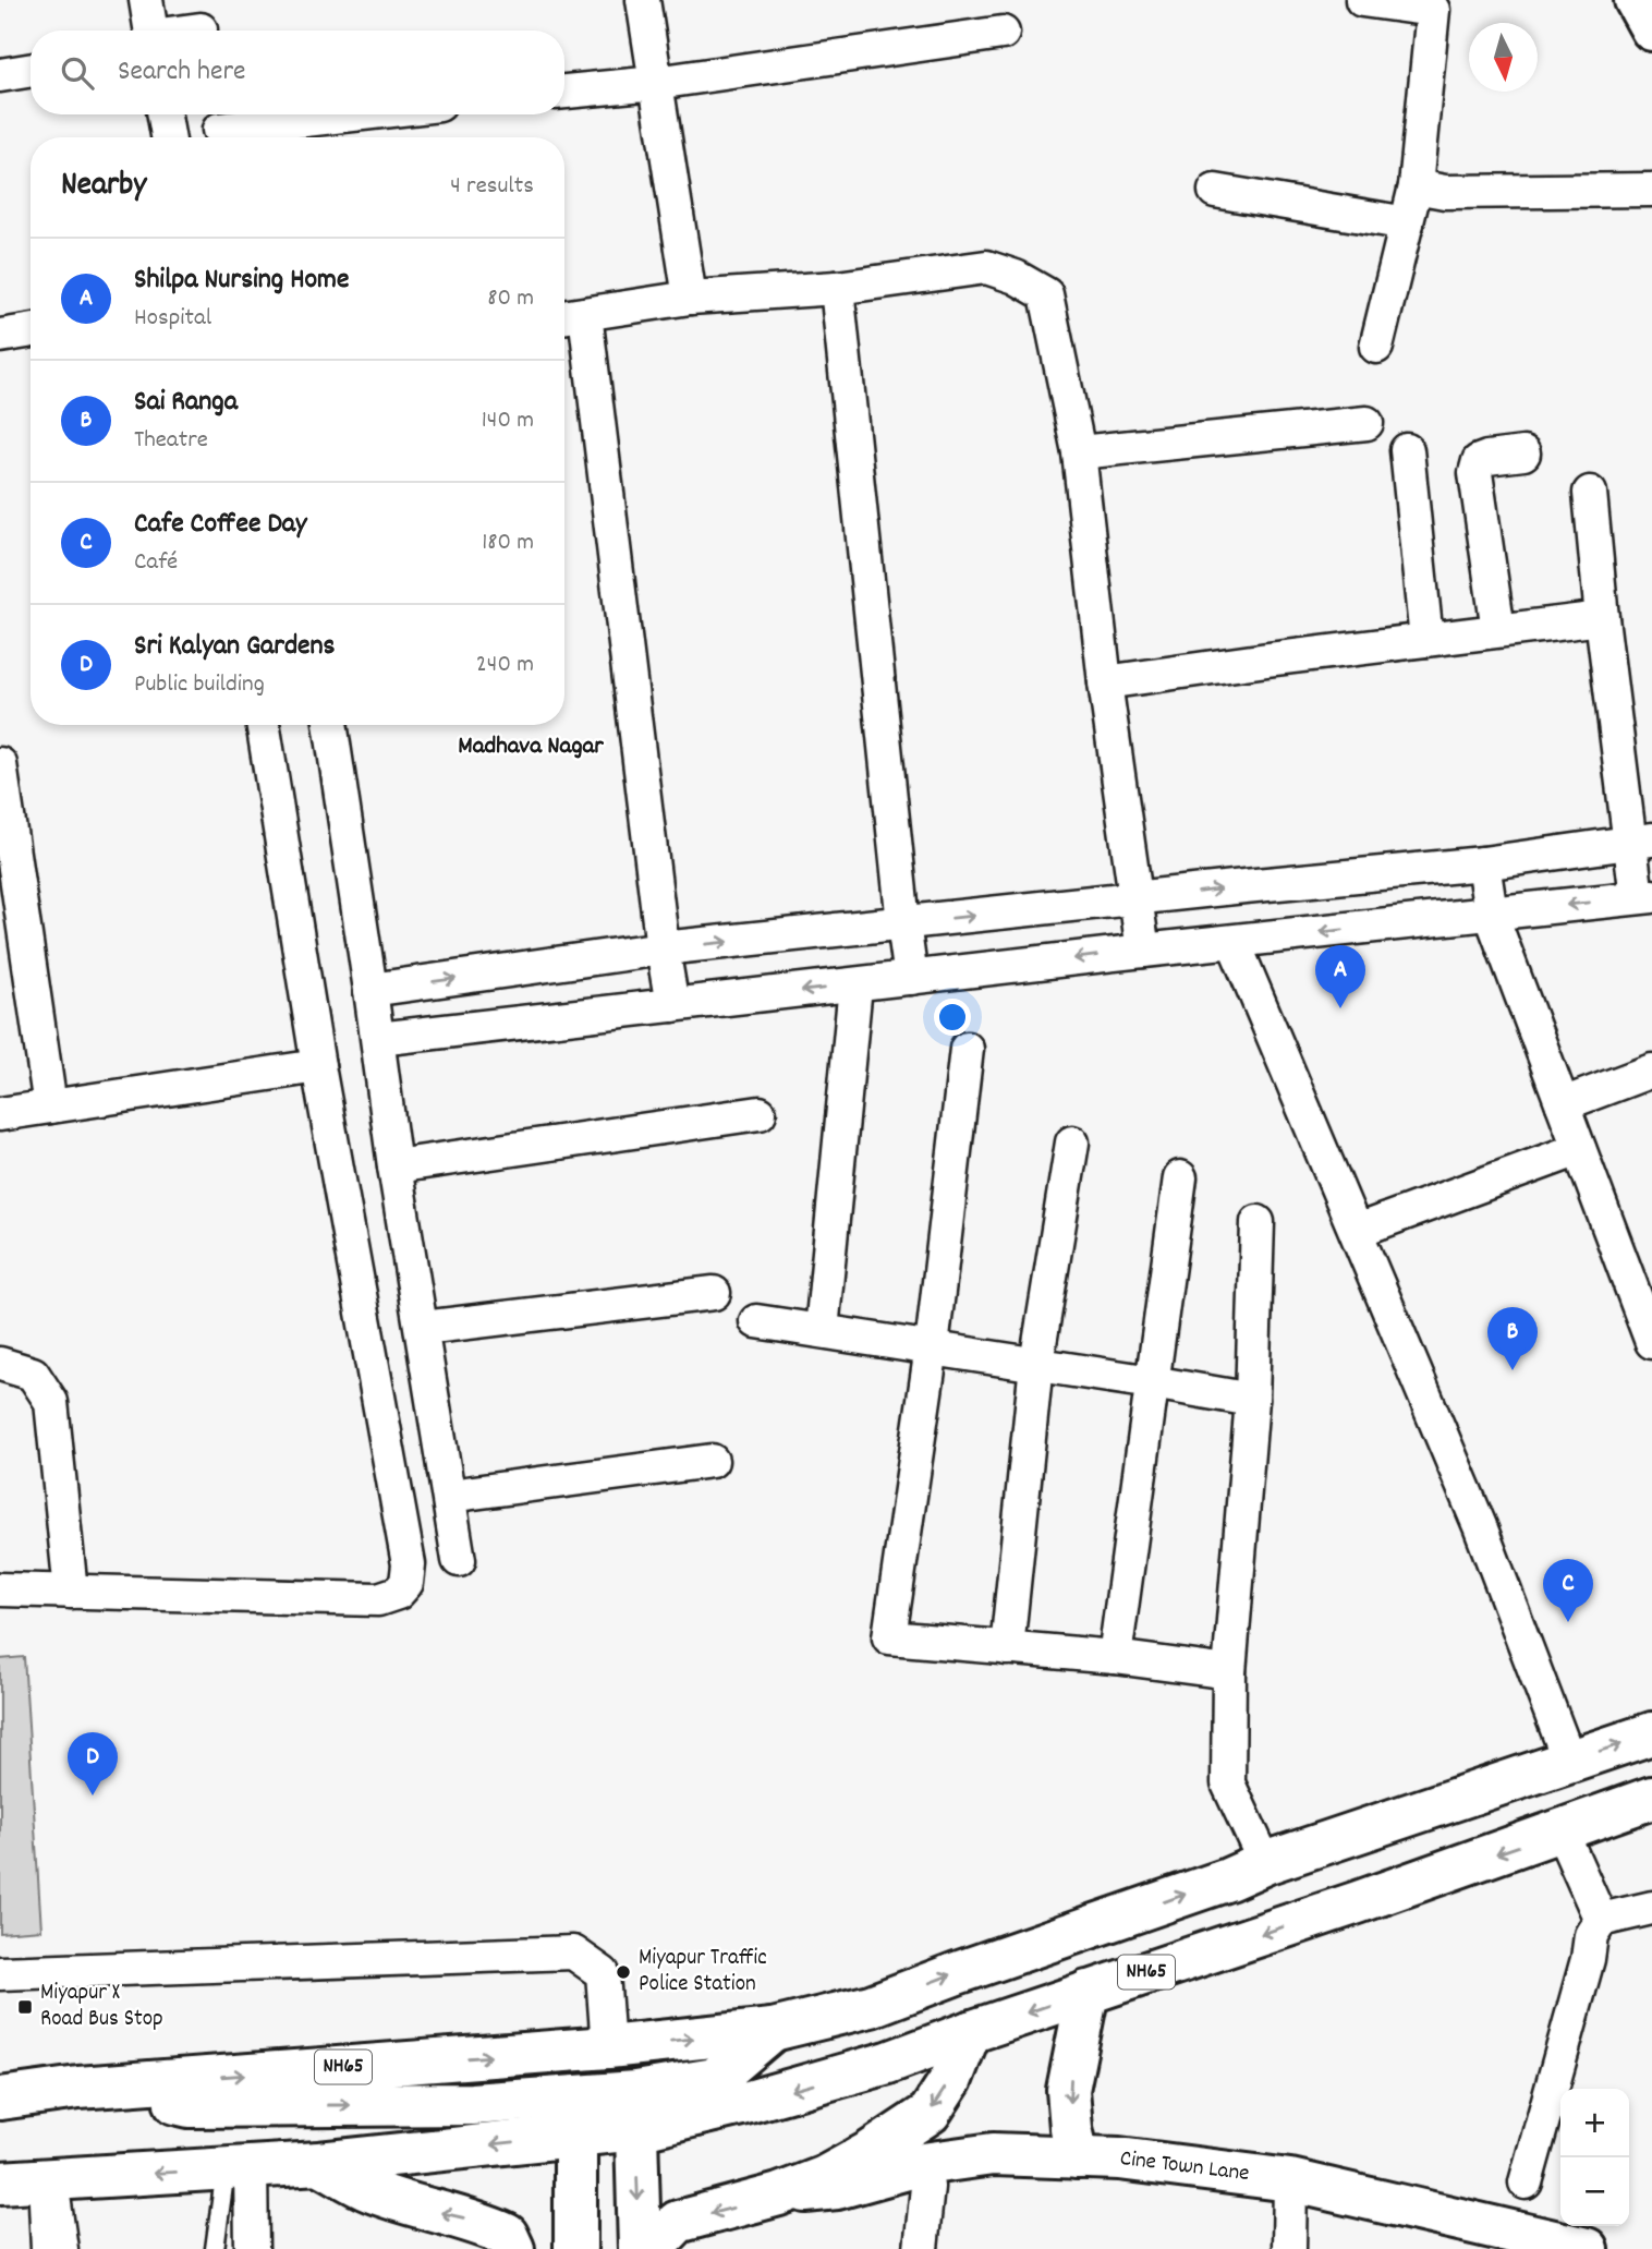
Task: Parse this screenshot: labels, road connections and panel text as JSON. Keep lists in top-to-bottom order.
{
  "streets": {
    "main road": ["NH65", "Cine Town Lane"]
  },
  "districts": ["Madhava Nagar"],
  "places": {
    "other": ["Miyapur Traffic Police Station"],
    "transit": ["Miyapur X Road Bus Stop"]
  },
  "north": "bottom",
  "page": {
    "search": "Search here",
    "heading": ["Nearby", "4 results"],
    "list": [
      {
        "mark": "A",
        "name": "Shilpa Nursing Home",
        "note": "Hospital",
        "value": "80 m"
      },
      {
        "mark": "B",
        "name": "Sai Ranga",
        "note": "Theatre",
        "value": "140 m"
      },
      {
        "mark": "C",
        "name": "Cafe Coffee Day",
        "note": "Café",
        "value": "180 m"
      },
      {
        "mark": "D",
        "name": "Sri Kalyan Gardens",
        "note": "Public building",
        "value": "240 m"
      }
    ],
    "pins": [
      "A",
      "B",
      "C",
      "D"
    ],
    "map_buttons": ["+", "−"]
  }
}
